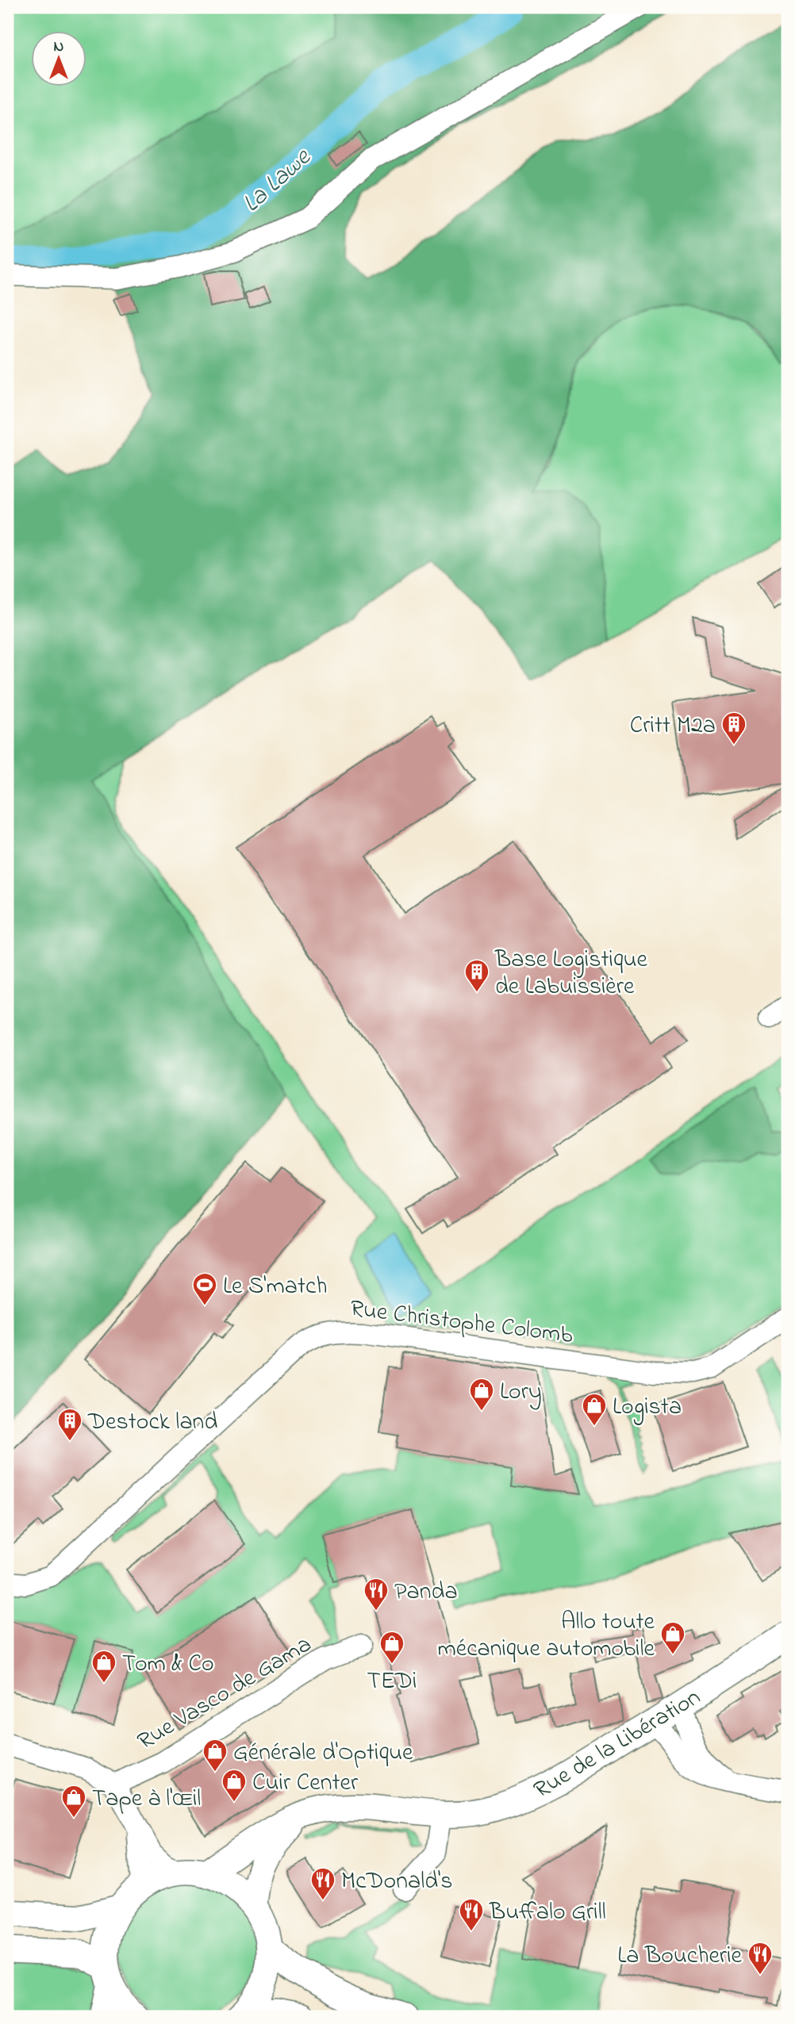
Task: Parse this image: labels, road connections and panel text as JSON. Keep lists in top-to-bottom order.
{
  "streets": {
    "main road": ["Rue de la Libération"],
    "street": ["Rue Christophe Colomb", "Rue Vasco de Gama"]
  },
  "water": ["La Lawe"],
  "places": {
    "building": ["Critt M2a", "Base Logistique de Labuissière", "Destock land"],
    "sports": ["Le S'match"],
    "shop": [
      "Lory",
      "Logista",
      "Allo toute mécanique automobile",
      "TEDi",
      "Tom & Co",
      "Générale d'Optique",
      "Cuir Center",
      "Tape à l'Œil"
    ],
    "restaurant": [
      "Panda",
      "McDonald's",
      "Buffalo Grill",
      "La Boucherie"
    ]
  },
  "north": "top"
}
